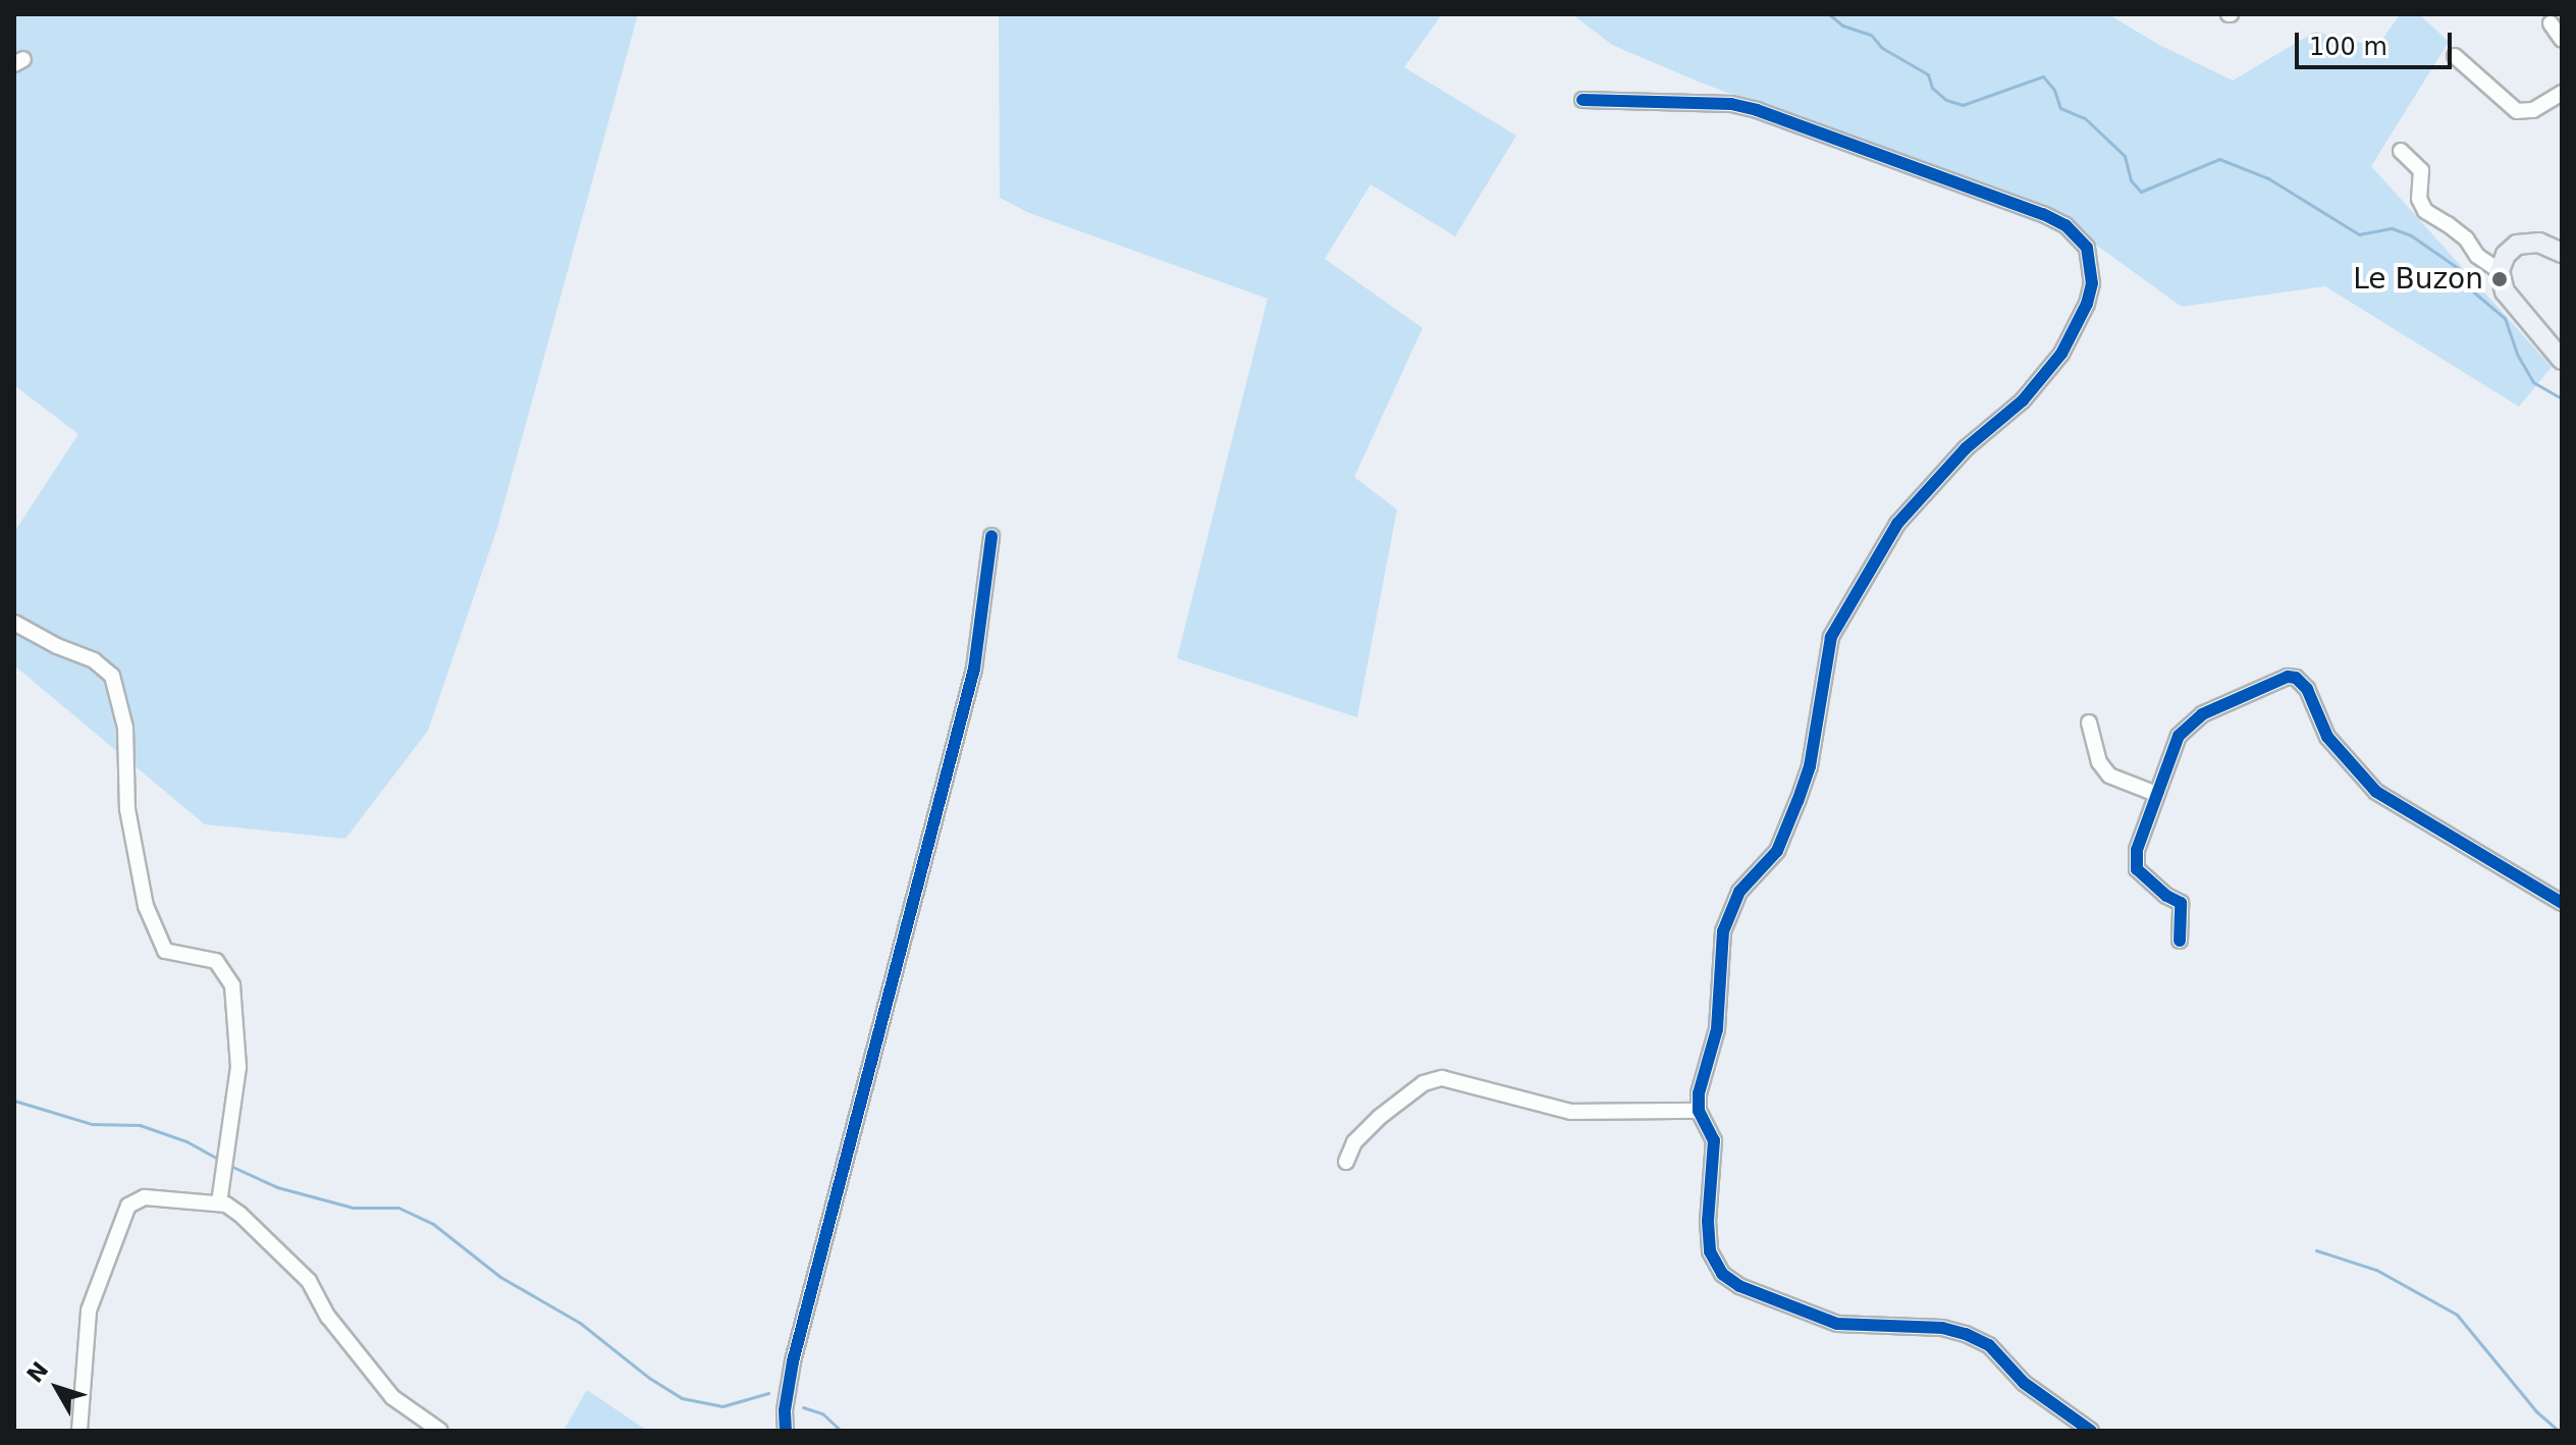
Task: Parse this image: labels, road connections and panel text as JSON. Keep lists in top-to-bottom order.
{
  "places": ["Le Buzon"],
  "scale_bar": "100 m",
  "north": "top left"
}
